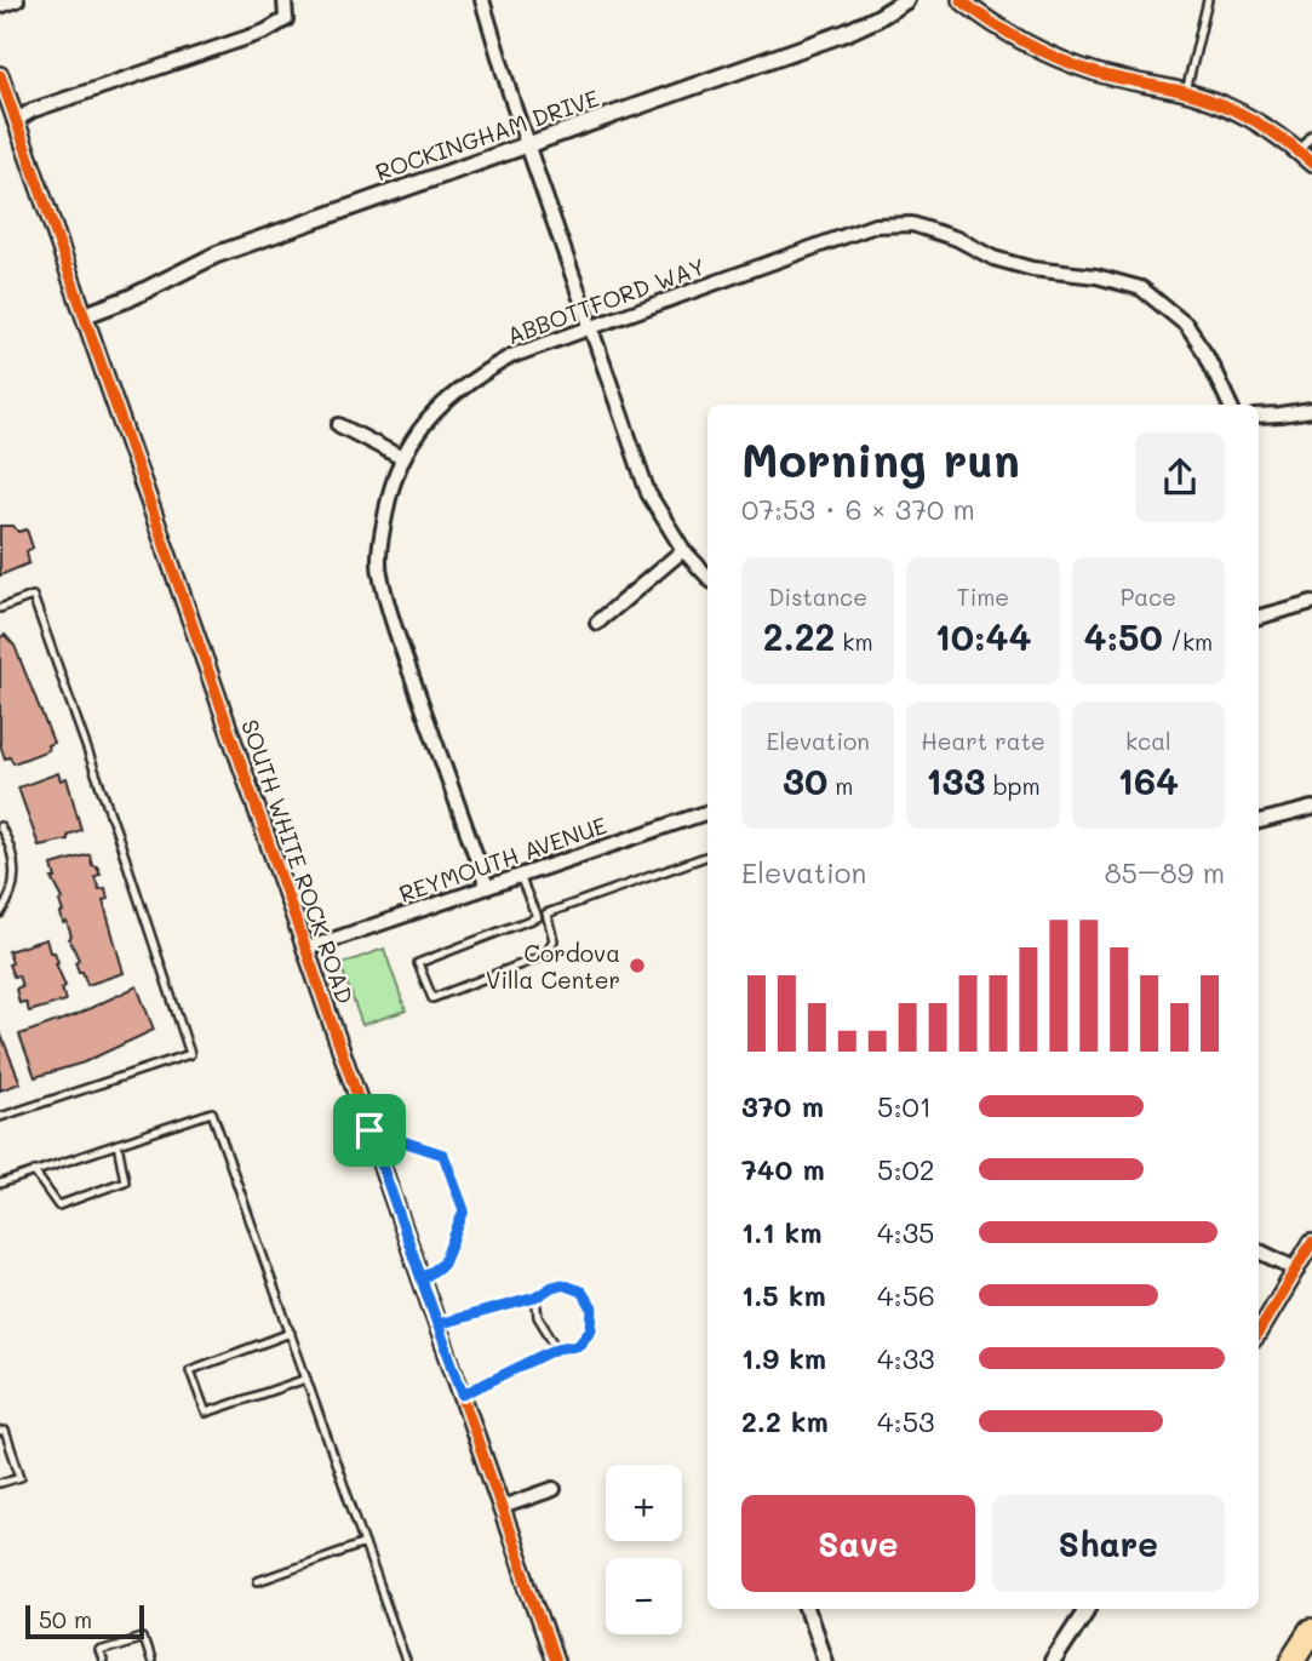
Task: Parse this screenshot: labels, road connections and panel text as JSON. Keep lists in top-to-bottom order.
{
  "streets": {
    "street": [
      "ROCKINGHAM DRIVE",
      "ABBOTTFORD WAY",
      "REYMOUTH AVENUE",
      "SOUTH WHITE ROCK ROAD"
    ]
  },
  "crossings": [
    ["ROCKINGHAM DRIVE", "SOUTH WHITE ROCK ROAD"],
    ["ABBOTTFORD WAY", "REYMOUTH AVENUE"],
    ["REYMOUTH AVENUE", "SOUTH WHITE ROCK ROAD"]
  ],
  "places": ["Cordova Villa Center"],
  "scale_bar": "50 m",
  "page": {
    "heading": ["Morning run", "07:53 · 6 × 370 m"],
    "stats": [
      ["Distance", "2.22 km"],
      ["Time", "10:44"],
      ["Pace", "4:50 /km"],
      ["Elevation", "30 m"],
      ["Heart rate", "133 bpm"],
      ["kcal", "164"]
    ],
    "chart": ["Elevation", "85–89 m"],
    "list": [
      {
        "name": "370 m",
        "note": "5:01"
      },
      {
        "name": "740 m",
        "note": "5:02"
      },
      {
        "name": "1.1 km",
        "note": "4:35"
      },
      {
        "name": "1.5 km",
        "note": "4:56"
      },
      {
        "name": "1.9 km",
        "note": "4:33"
      },
      {
        "name": "2.2 km",
        "note": "4:53"
      }
    ],
    "map_buttons": ["+", "−"],
    "buttons": ["Save", "Share"],
    "scale": "50 m"
  }
}
